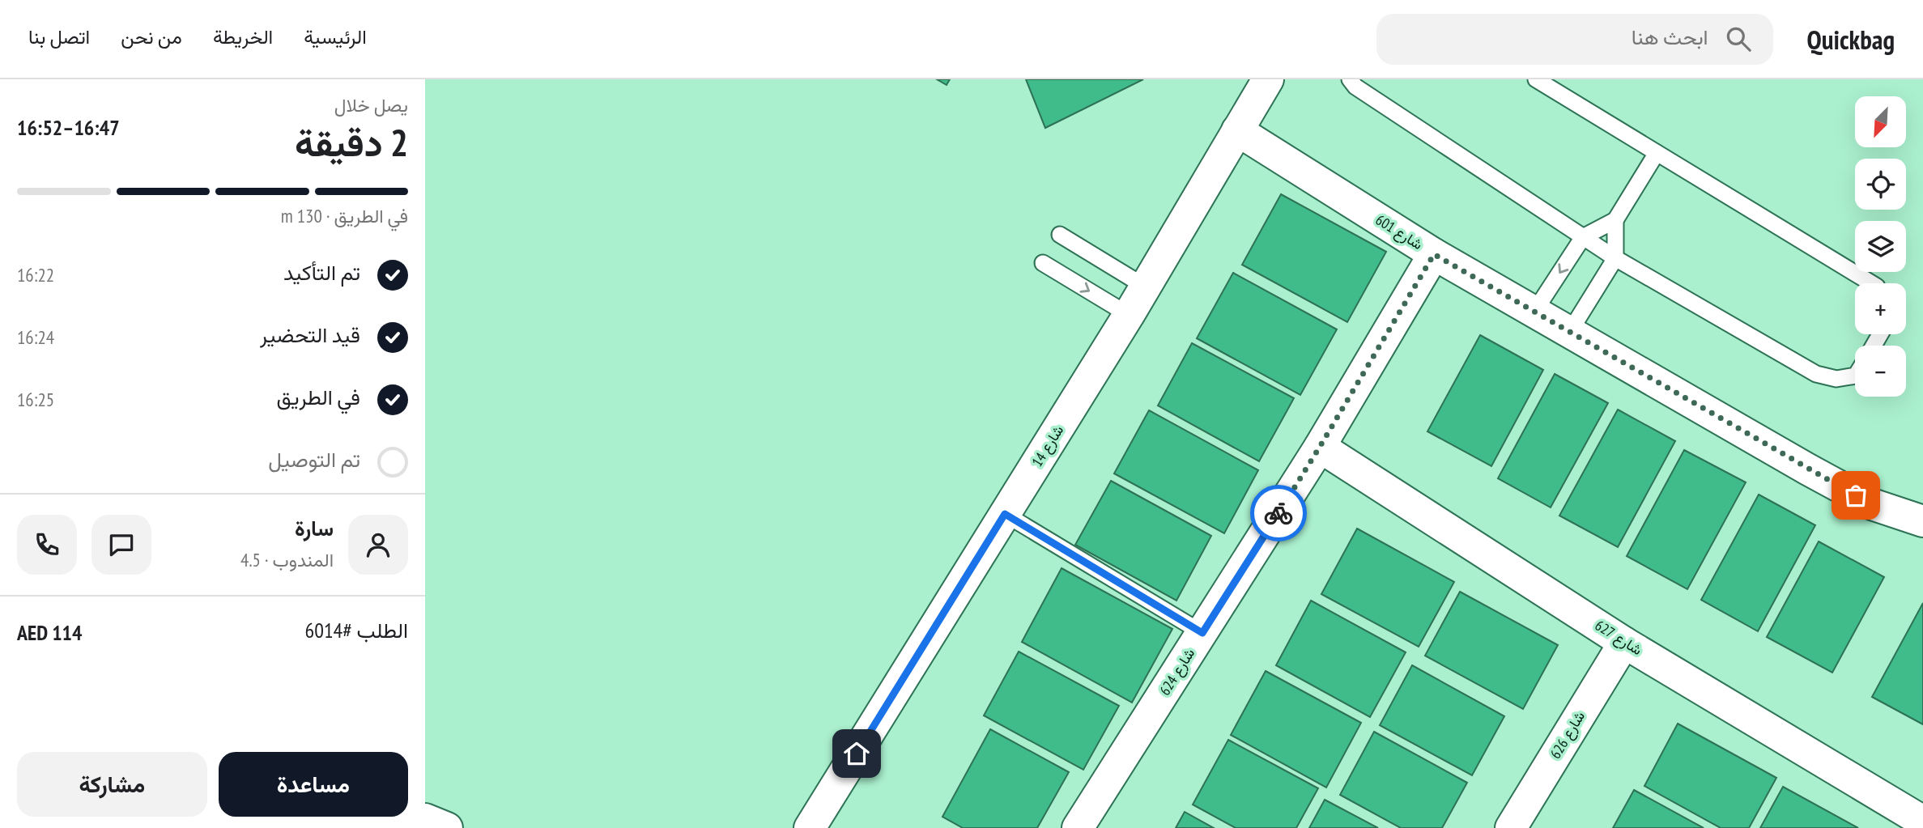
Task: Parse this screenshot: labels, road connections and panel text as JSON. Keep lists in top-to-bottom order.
{
  "streets": {
    "street": [
      "شارع 601",
      "شارع 14",
      "شارع 627",
      "شارع 624",
      "شارع 626"
    ]
  },
  "crossings": [
    ["شارع 601", "شارع 14"],
    ["شارع 601", "شارع 624"],
    ["شارع 627", "شارع 624"],
    ["شارع 627", "شارع 626"]
  ],
  "north": "bottom left",
  "page": {
    "header": "Quickbag",
    "search": "ابحث هنا",
    "nav": [
      "الرئيسية",
      "الخريطة",
      "من نحن",
      "اتصل بنا"
    ],
    "heading": ["2 دقيقة", "يصل خلال", "16:47–16:52"],
    "panel": [
      "سارة",
      "المندوب · 4.5",
      "الطلب #6014",
      "AED 114"
    ],
    "map_buttons": ["+", "−"],
    "bar": "في الطريق · 130 m",
    "list": [
      ["تم التأكيد", "16:22"],
      ["قيد التحضير", "16:24"],
      ["في الطريق", "16:25"],
      "تم التوصيل"
    ],
    "buttons": ["مساعدة", "مشاركة"]
  }
}
